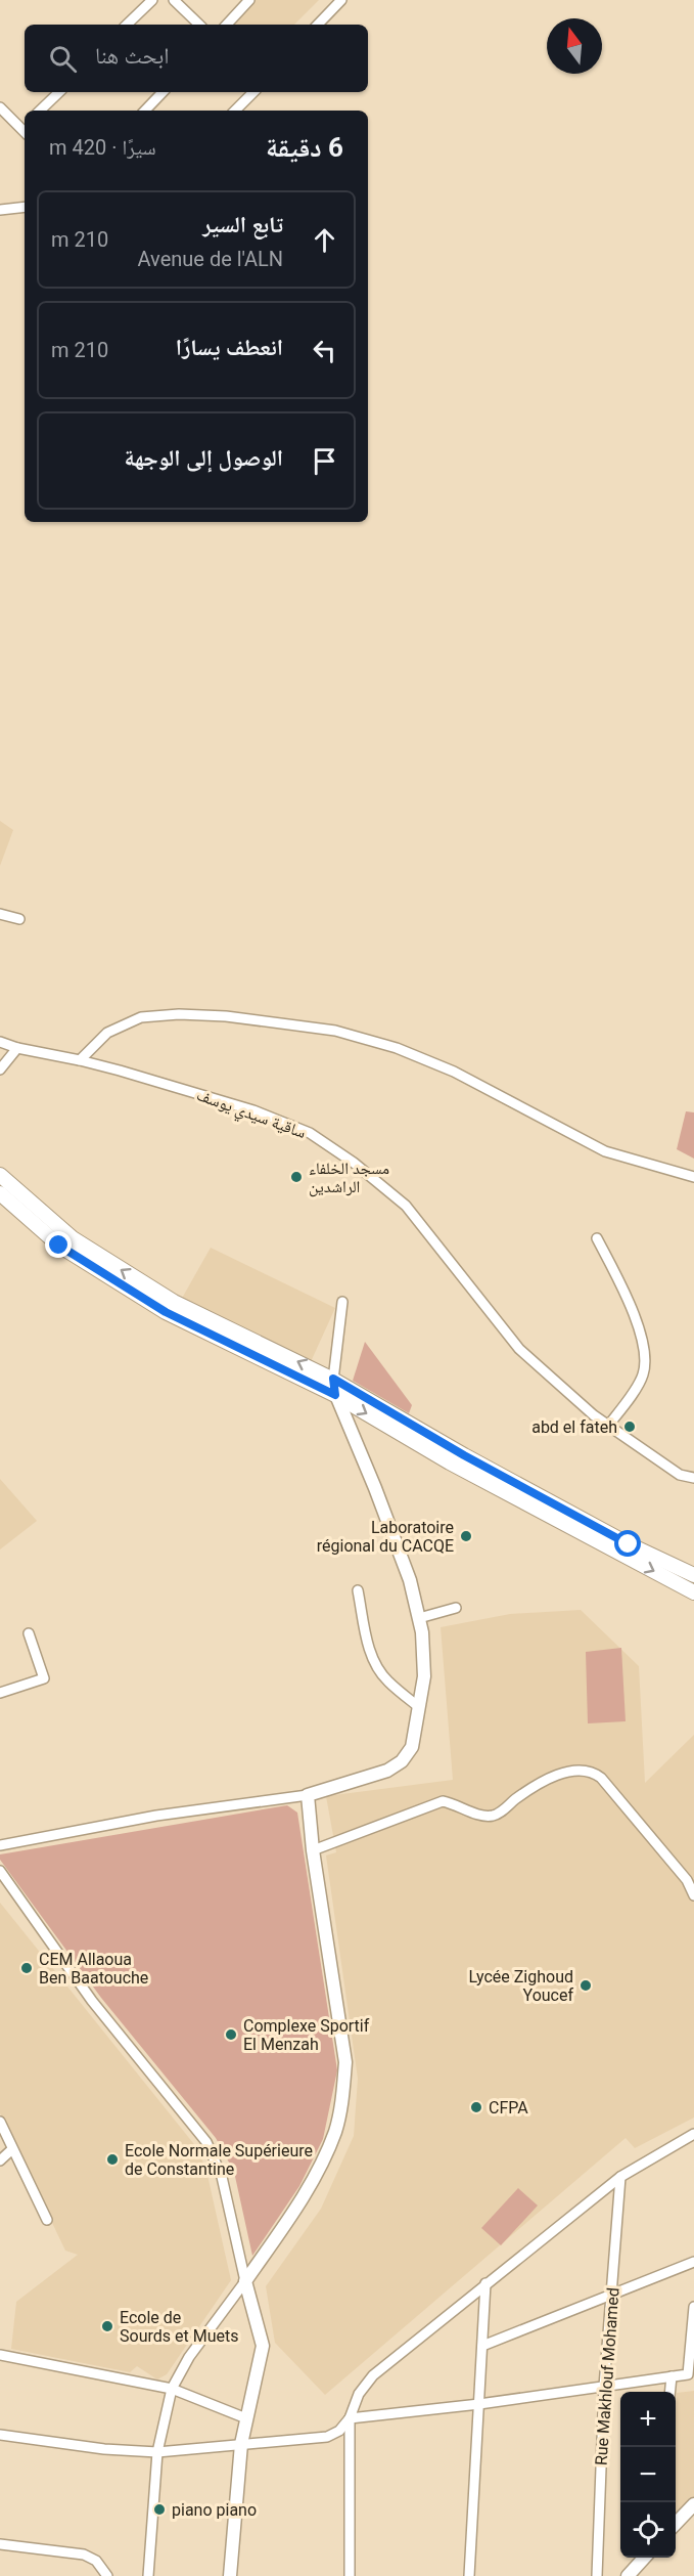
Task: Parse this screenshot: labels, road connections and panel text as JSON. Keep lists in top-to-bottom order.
{
  "streets": {
    "street": ["ساقية سيدي يوسف", "Rue Makhlouf Mohamed"]
  },
  "places": [
    "مسجد الخلفاء الراشدين",
    "abd el fateh",
    "Laboratoire régional du CACQE",
    "CEM Allaoua Ben Baatouche",
    "Lycée Zighoud Youcef",
    "Complexe Sportif El Menzah",
    "CFPA",
    "Ecole Normale Supérieure de Constantine",
    "Ecole de Sourds et Muets",
    "piano piano"
  ],
  "north": "top",
  "page": {
    "search": "ابحث هنا",
    "heading": ["6 دقيقة", "سيرًا · 420 m"],
    "list": [
      ["تابع السير", "Avenue de l'ALN", "210 m"],
      ["انعطف يسارًا", "210 m"],
      "الوصول إلى الوجهة"
    ],
    "map_buttons": ["+", "−"]
  }
}
